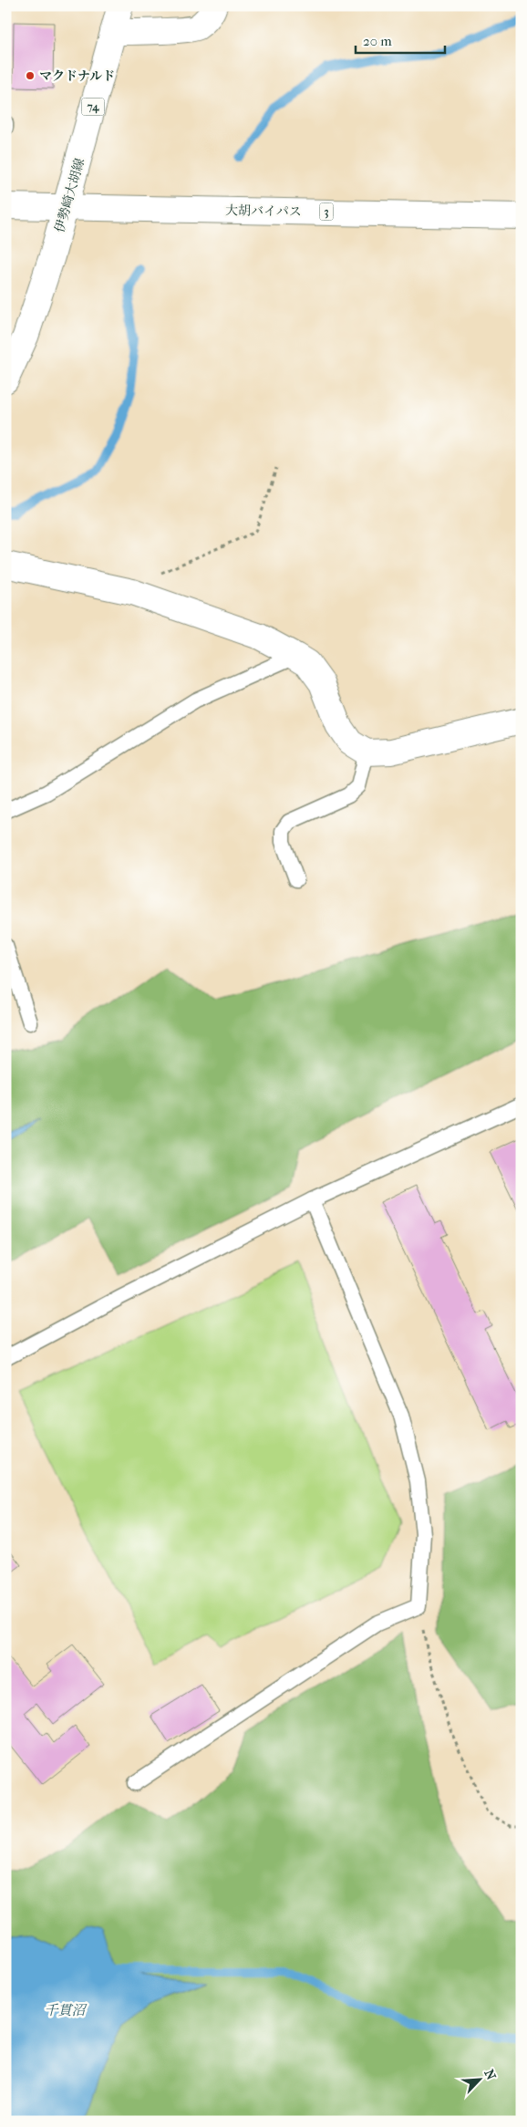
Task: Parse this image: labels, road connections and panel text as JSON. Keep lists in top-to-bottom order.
{
  "streets": {
    "main road": [
      "74",
      "伊勢崎大胡線",
      "大胡バイパス",
      "3"
    ]
  },
  "crossings": [
    ["伊勢崎大胡線", "大胡バイパス"]
  ],
  "water": ["千貫沼"],
  "places": ["マクドナルド"],
  "scale_bar": "20 m",
  "north": "top right"
}
